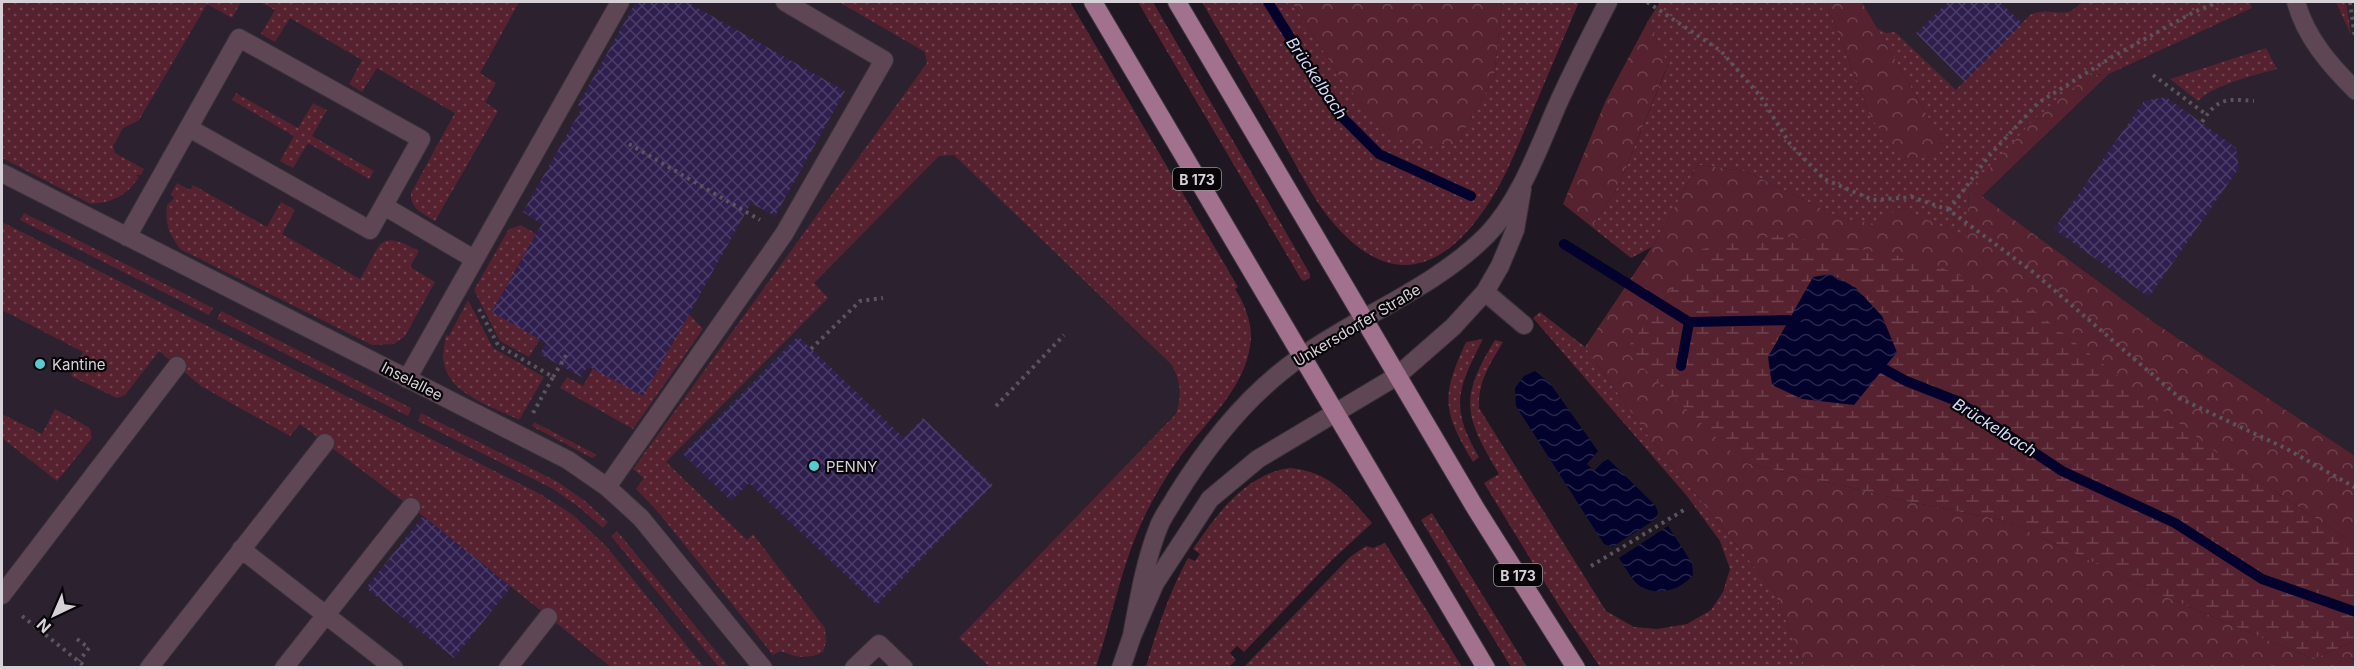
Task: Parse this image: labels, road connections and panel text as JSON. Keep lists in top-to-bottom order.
{
  "streets": {
    "main road": ["B 173"],
    "street": ["Unkersdorfer Straße", "Inselallee"]
  },
  "crossings": [
    ["B 173", "Unkersdorfer Straße"]
  ],
  "water": ["Brückelbach"],
  "places": ["Kantine", "PENNY"],
  "north": "bottom left"
}
